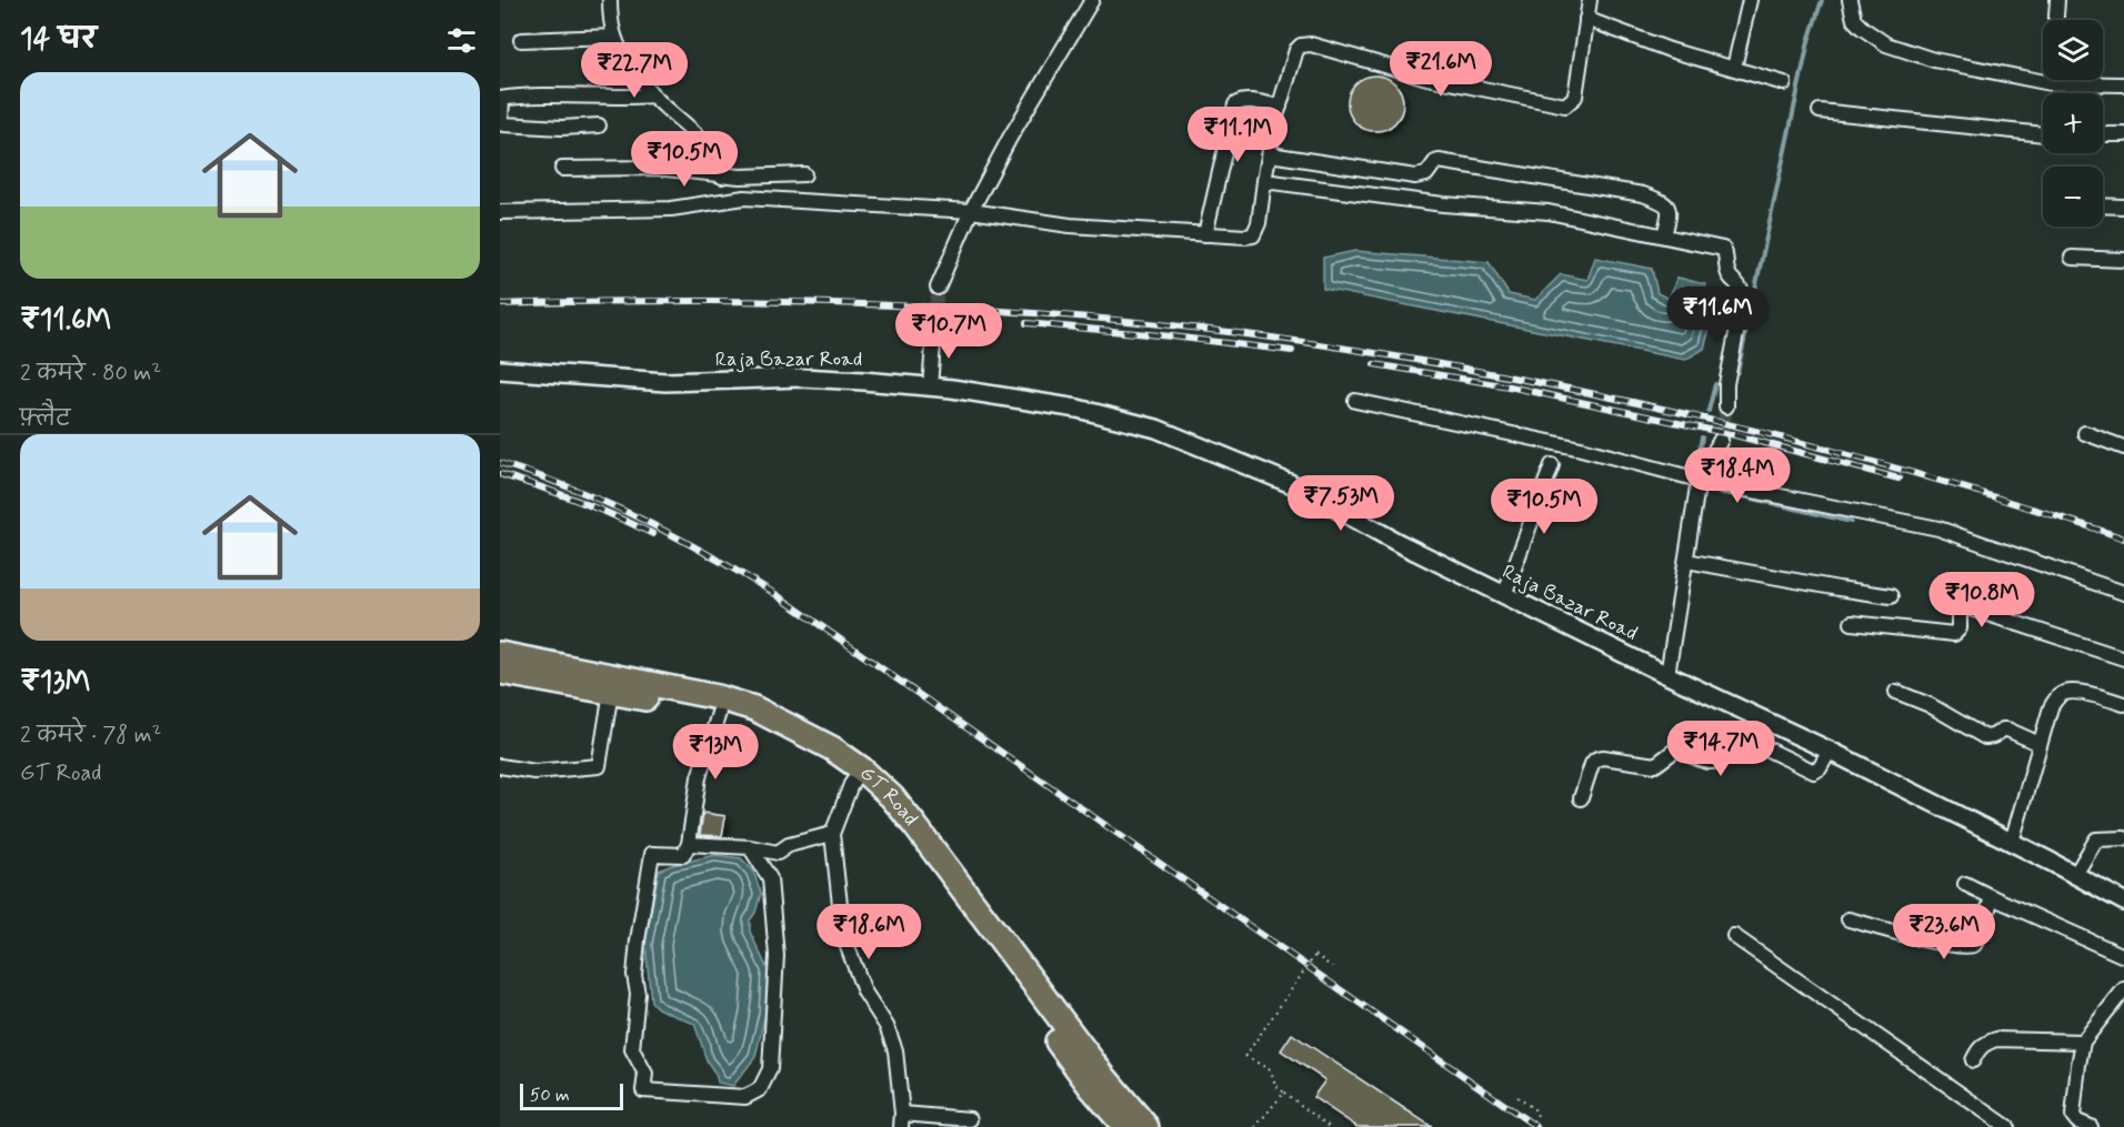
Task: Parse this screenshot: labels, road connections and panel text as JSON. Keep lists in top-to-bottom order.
{
  "streets": {
    "highway": ["GT Road"],
    "street": ["Raja Bazar Road"]
  },
  "scale_bar": "50 m",
  "page": {
    "heading": "14 घर",
    "map_buttons": ["+", "−"],
    "price": [
      "₹21.6M",
      "₹22.7M",
      "₹11.1M",
      "₹10.5M",
      "₹11.6M",
      "₹10.7M",
      "₹18.4M",
      "₹7.53M",
      "₹10.5M",
      "₹10.8M",
      "₹14.7M",
      "₹13M",
      "₹18.6M",
      "₹23.6M"
    ],
    "list": [
      {
        "name": "₹11.6M",
        "note": "2 कमरे · 80 m² · फ़्लैट"
      },
      {
        "name": "₹13M",
        "note": "2 कमरे · 78 m² · GT Road"
      }
    ],
    "scale": "50 m"
  }
}
